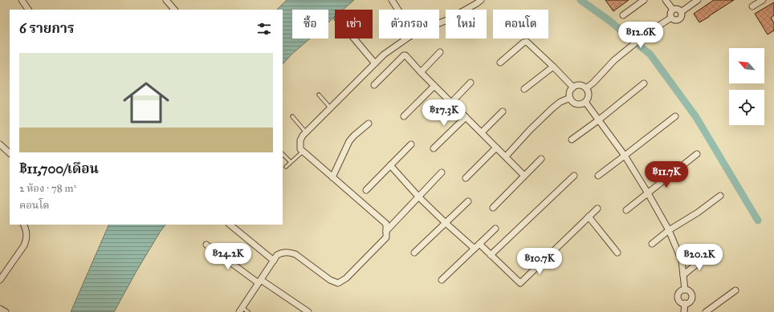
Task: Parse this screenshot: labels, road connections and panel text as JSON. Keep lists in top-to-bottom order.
{
  "north": "top left",
  "page": {
    "chip": [
      "ซื้อ",
      "เช่า",
      "ตัวกรอง",
      "ใหม่",
      "คอนโด"
    ],
    "heading": "6 รายการ",
    "price": [
      "฿12.6K",
      "฿17.3K",
      "฿11.7K",
      "฿24.2K",
      "฿20.2K",
      "฿10.7K"
    ],
    "list": [
      {
        "name": "฿11,700/เดือน",
        "note": "2 ห้อง · 78 m² · คอนโด"
      }
    ]
  }
}
